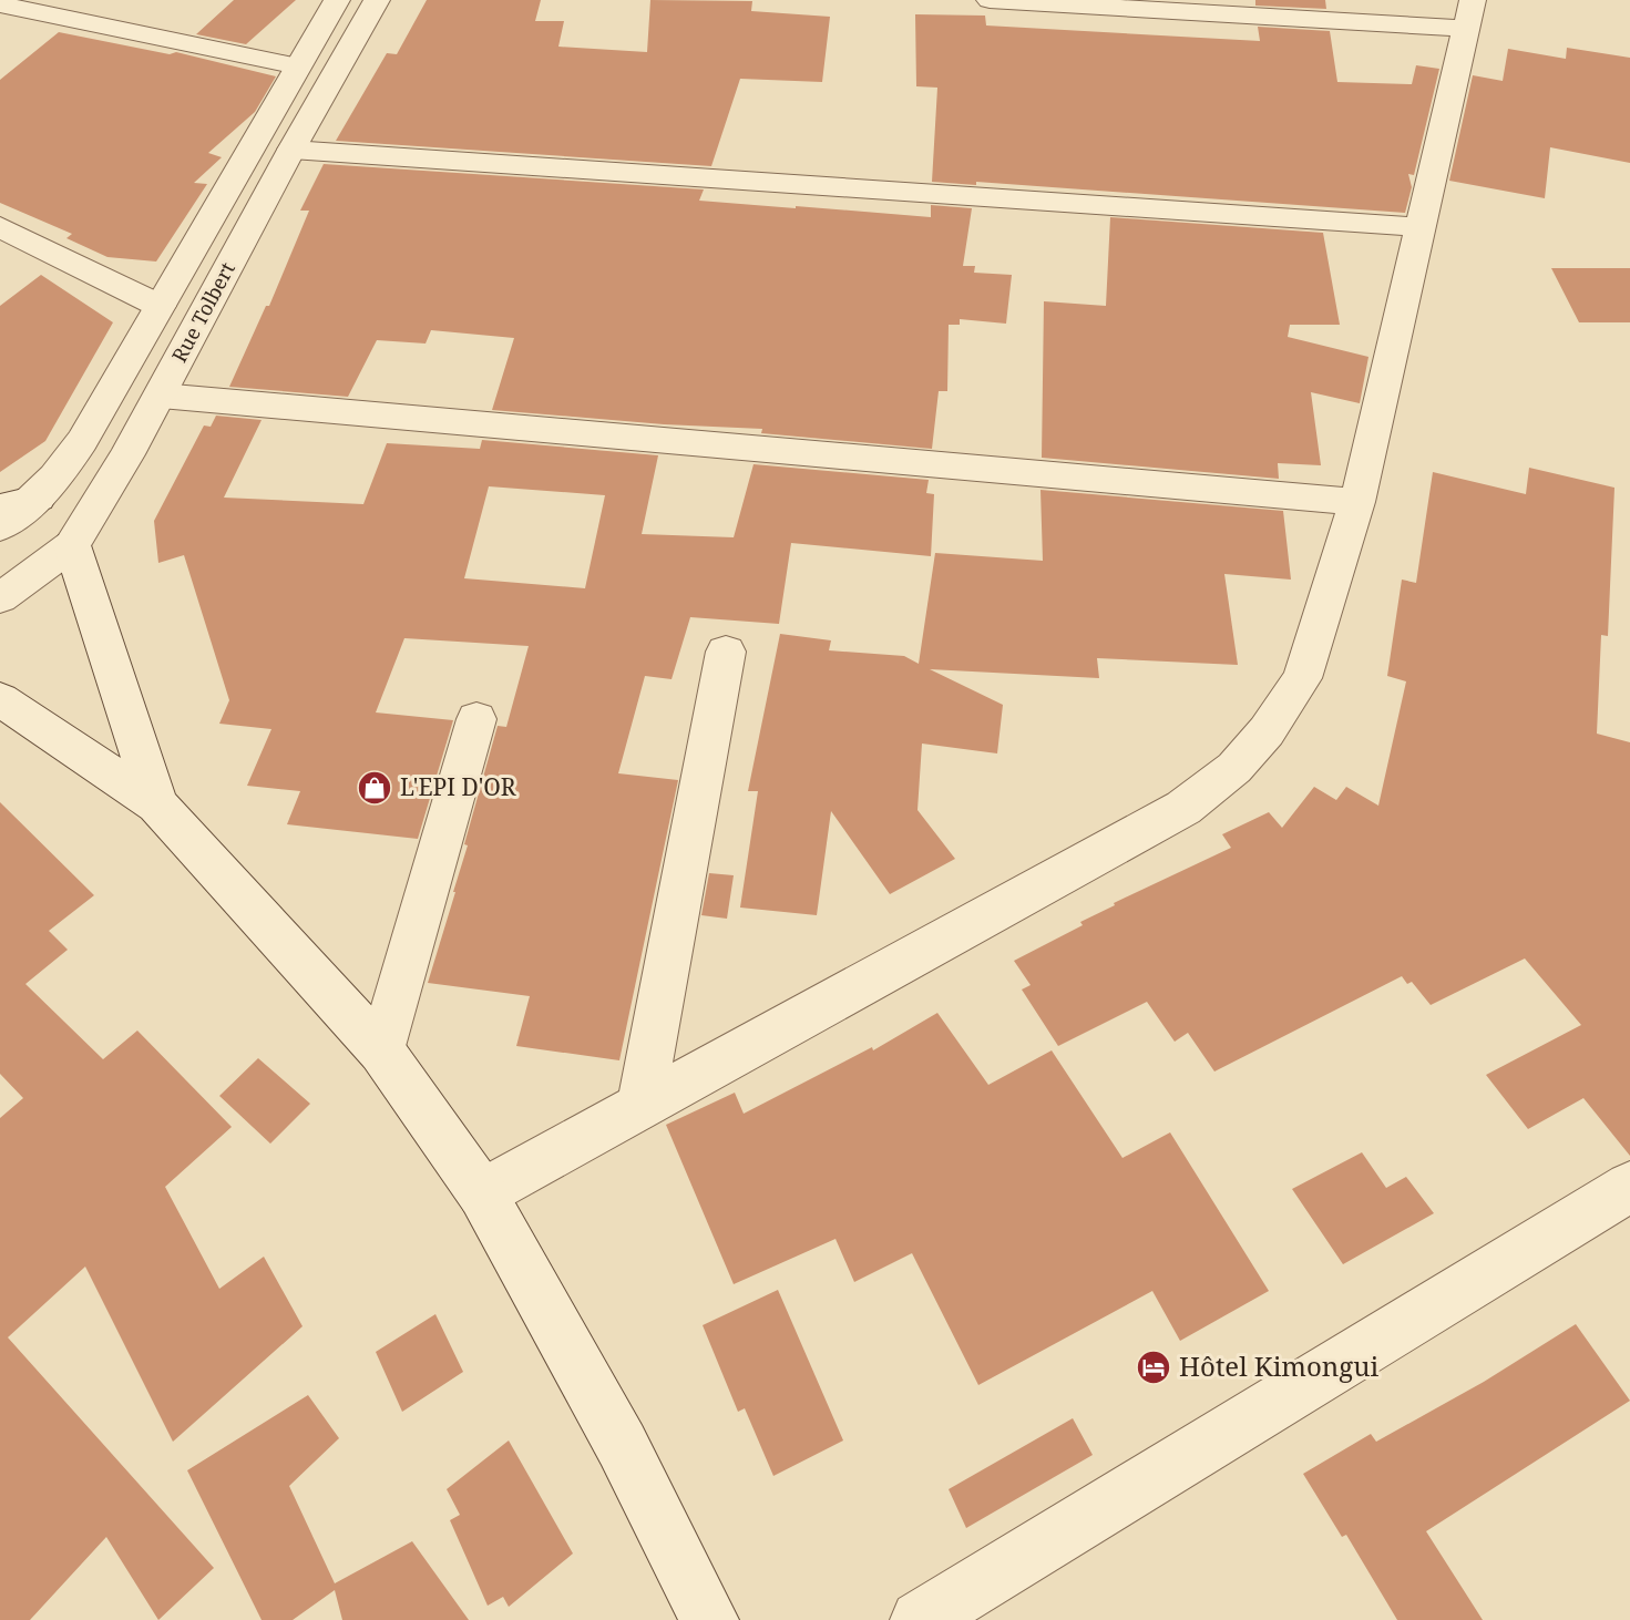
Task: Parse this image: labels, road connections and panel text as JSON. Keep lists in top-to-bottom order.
{
  "streets": {
    "street": ["Rue Tolbert"]
  },
  "places": {
    "shop": ["L'EPI D'OR"],
    "hotel": ["Hôtel Kimongui"]
  }
}
